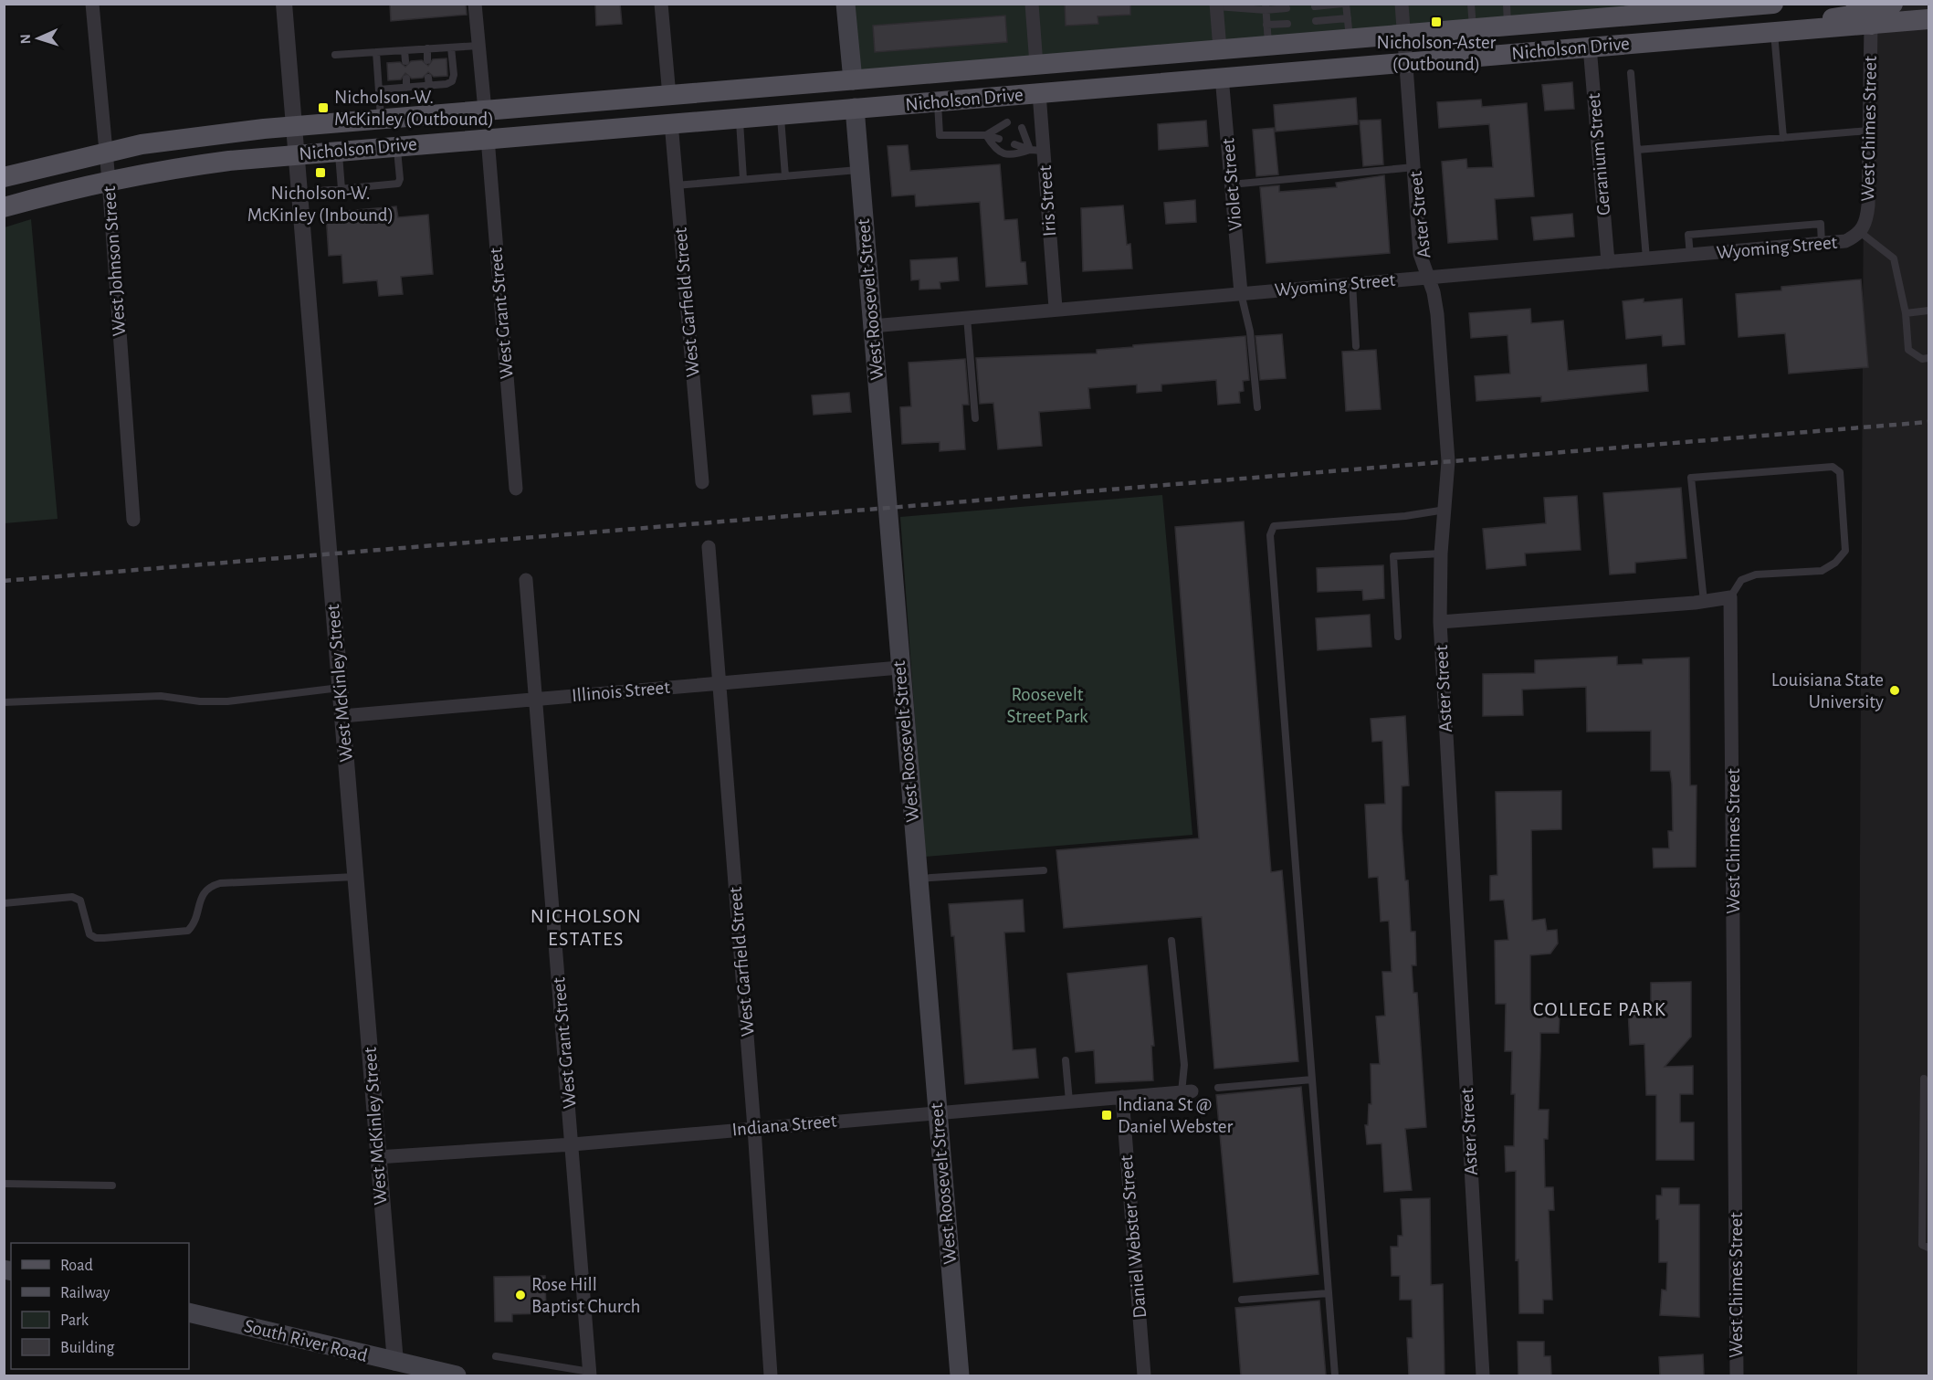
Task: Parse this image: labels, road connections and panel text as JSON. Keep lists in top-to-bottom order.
{
  "streets": {
    "main road": ["Nicholson Drive", "West Roosevelt Street", "South River Road"],
    "street": [
      "West Chimes Street",
      "Geranium Street",
      "Violet Street",
      "Iris Street",
      "Aster Street",
      "Wyoming Street",
      "West Johnson Street",
      "West Garfield Street",
      "West Grant Street",
      "West McKinley Street",
      "Illinois Street",
      "Indiana Street",
      "Daniel Webster Street"
    ]
  },
  "crossings": [
    ["Nicholson Drive", "West Chimes Street"],
    ["Nicholson Drive", "Geranium Street"],
    ["Nicholson Drive", "Violet Street"],
    ["Nicholson Drive", "Iris Street"],
    ["Nicholson Drive", "Aster Street"],
    ["Nicholson Drive", "West Johnson Street"],
    ["Nicholson Drive", "West Roosevelt Street"],
    ["Nicholson Drive", "West Garfield Street"],
    ["Nicholson Drive", "West Grant Street"],
    ["Nicholson Drive", "West McKinley Street"],
    ["West Chimes Street", "Wyoming Street"],
    ["Geranium Street", "Wyoming Street"],
    ["Violet Street", "Wyoming Street"],
    ["Iris Street", "Wyoming Street"],
    ["Aster Street", "Wyoming Street"],
    ["Wyoming Street", "West Roosevelt Street"],
    ["West Roosevelt Street", "Illinois Street"],
    ["West Roosevelt Street", "Indiana Street"],
    ["West Garfield Street", "Illinois Street"],
    ["West Garfield Street", "Indiana Street"],
    ["West Grant Street", "Illinois Street"],
    ["West Grant Street", "Indiana Street"],
    ["West McKinley Street", "Illinois Street"],
    ["West McKinley Street", "Indiana Street"],
    ["West McKinley Street", "South River Road"],
    ["Indiana Street", "Daniel Webster Street"]
  ],
  "districts": ["NICHOLSON ESTATES", "COLLEGE PARK"],
  "parks": ["Roosevelt Street Park"],
  "places": {
    "transit": [
      "Nicholson-Aster (Outbound)",
      "Nicholson-W. McKinley (Outbound)",
      "Nicholson-W. McKinley (Inbound)",
      "Indiana St @ Daniel Webster"
    ],
    "other": ["Louisiana State University", "Rose Hill Baptist Church"]
  },
  "legend": [
    "Road",
    "Railway",
    "Park",
    "Building"
  ],
  "north": "left"
}
